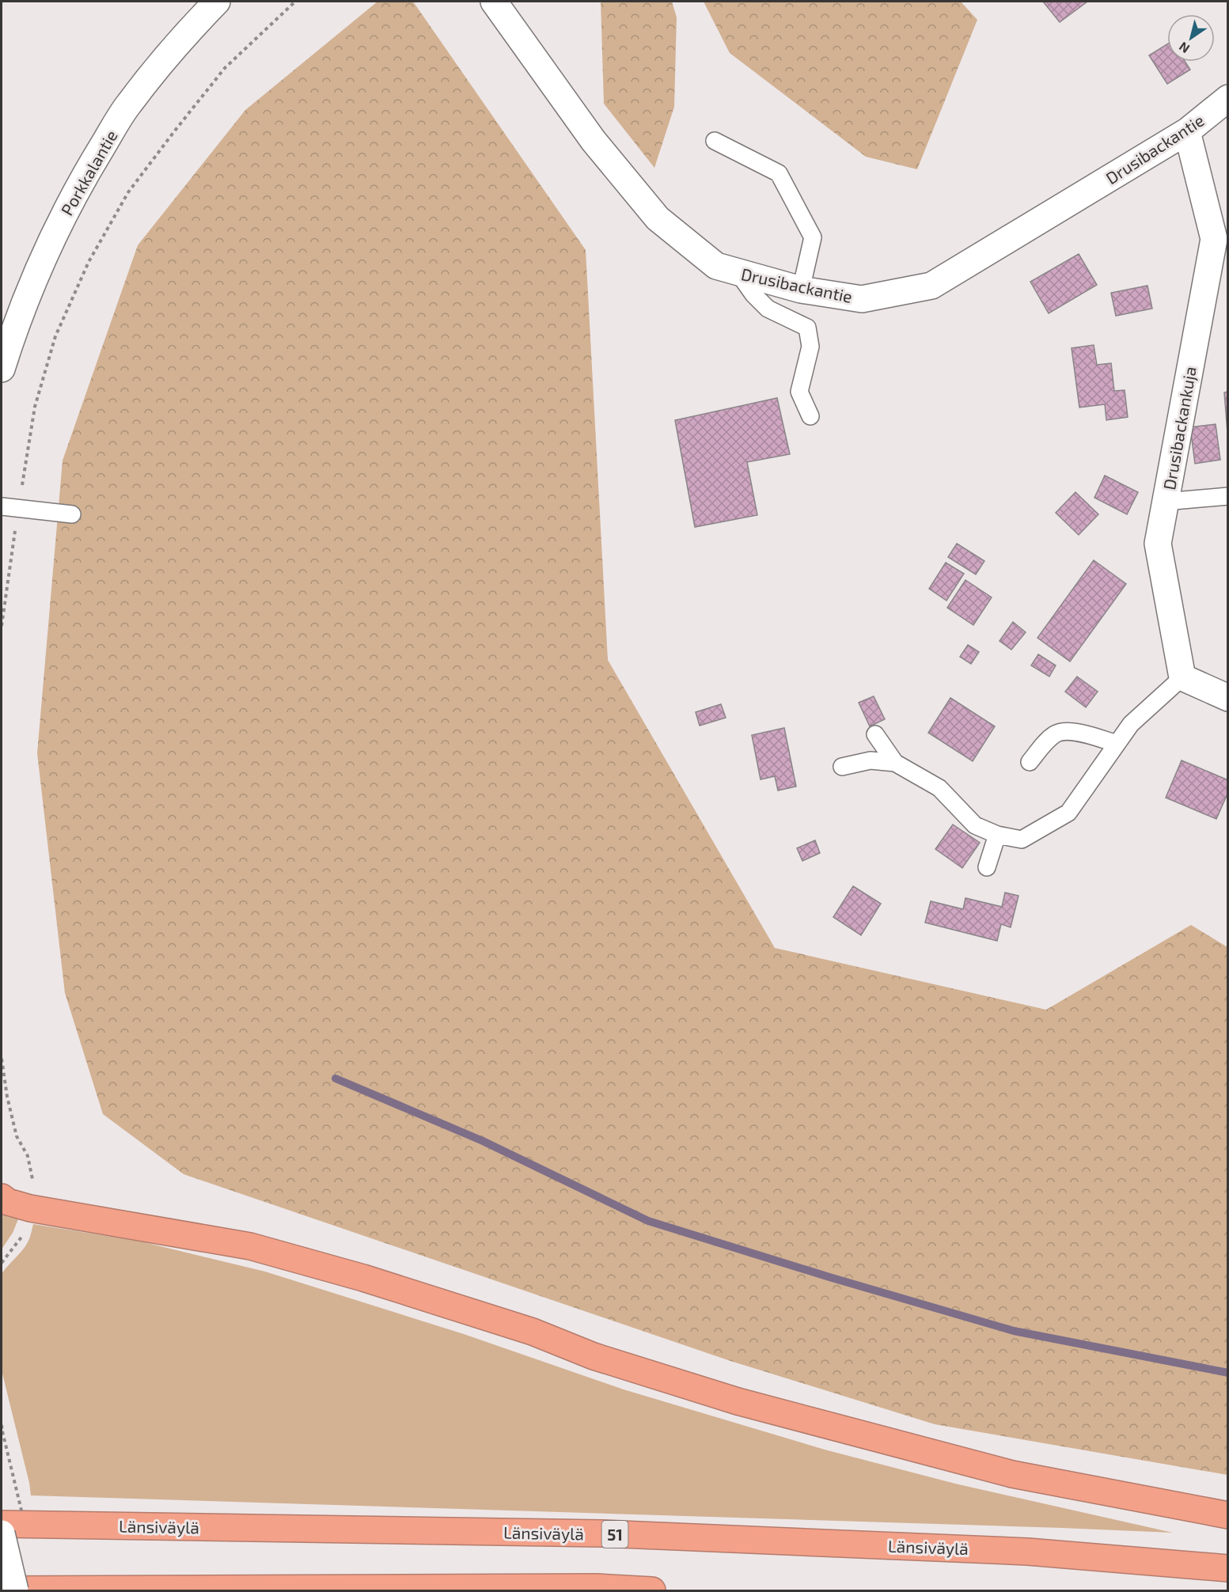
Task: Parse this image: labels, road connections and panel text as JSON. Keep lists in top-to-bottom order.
{
  "streets": {
    "highway": ["Länsiväylä", "51"],
    "street": ["Drusibackantie", "Porkkalantie", "Drusibackankuja"]
  },
  "crossings": [
    ["Drusibackantie", "Drusibackankuja"]
  ],
  "north": "bottom left"
}
